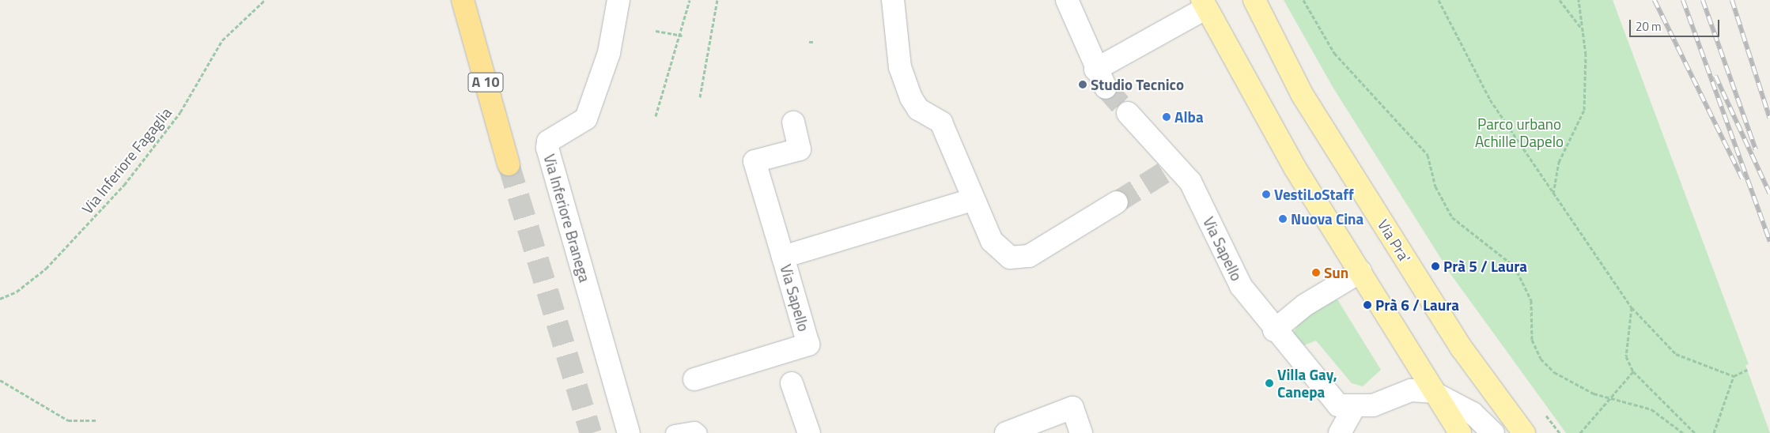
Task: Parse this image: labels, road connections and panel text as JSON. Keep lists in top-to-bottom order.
{
  "streets": {
    "highway": ["A 10"],
    "main road": ["Via Pra'"],
    "street": ["Via Inferiore Branega", "Via Sapello"],
    "path": ["Via Inferiore Fagaglia"]
  },
  "parks": ["Parco urbano Achille Dapelo"],
  "places": [
    "Studio Tecnico",
    "Alba",
    "VestiLoStaff",
    "Nuova Cina",
    "Prà 5 / Laura",
    "Sun",
    "Prà 6 / Laura",
    "Villa Gay, Canepa"
  ],
  "scale_bar": "20 m"
}
